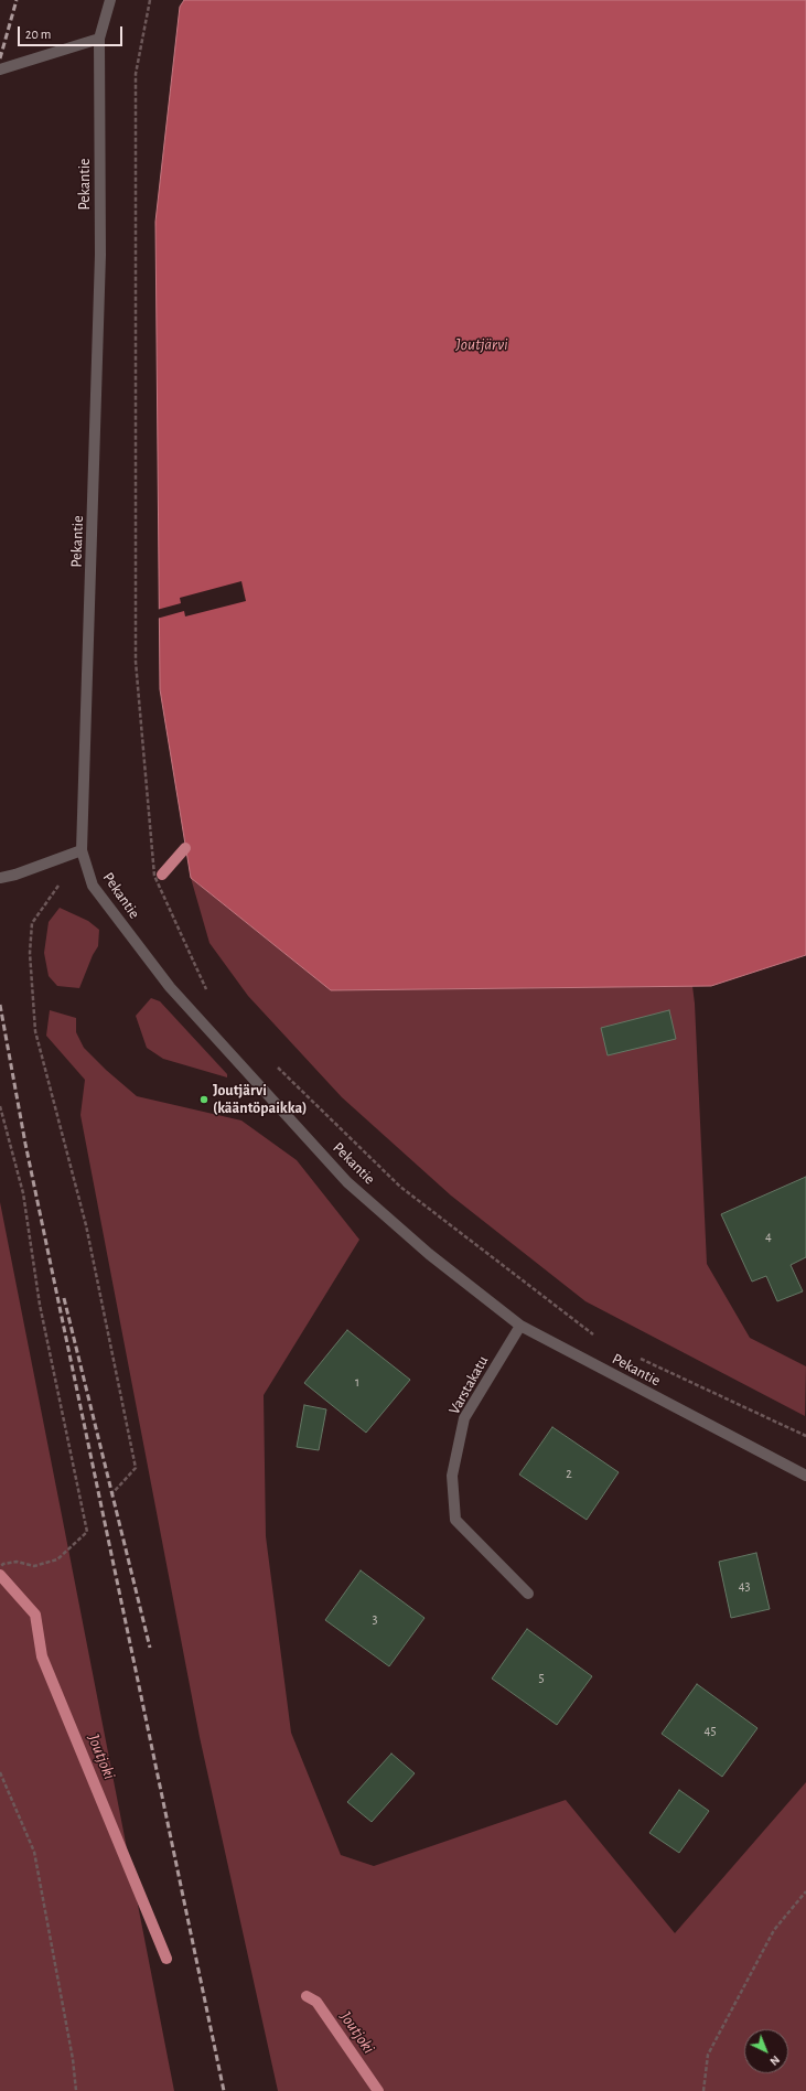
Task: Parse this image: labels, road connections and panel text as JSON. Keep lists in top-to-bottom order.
{
  "streets": {
    "street": ["Pekantie", "Varstakatu"]
  },
  "crossings": [
    ["Pekantie", "Varstakatu"]
  ],
  "water": ["Joutjärvi", "Joutjoki"],
  "places": ["Joutjärvi (kääntöpaikka)"],
  "house_numbers": [
    "4",
    "1",
    "2",
    "43",
    "3",
    "5",
    "45"
  ],
  "scale_bar": "20 m",
  "north": "bottom right"
}
